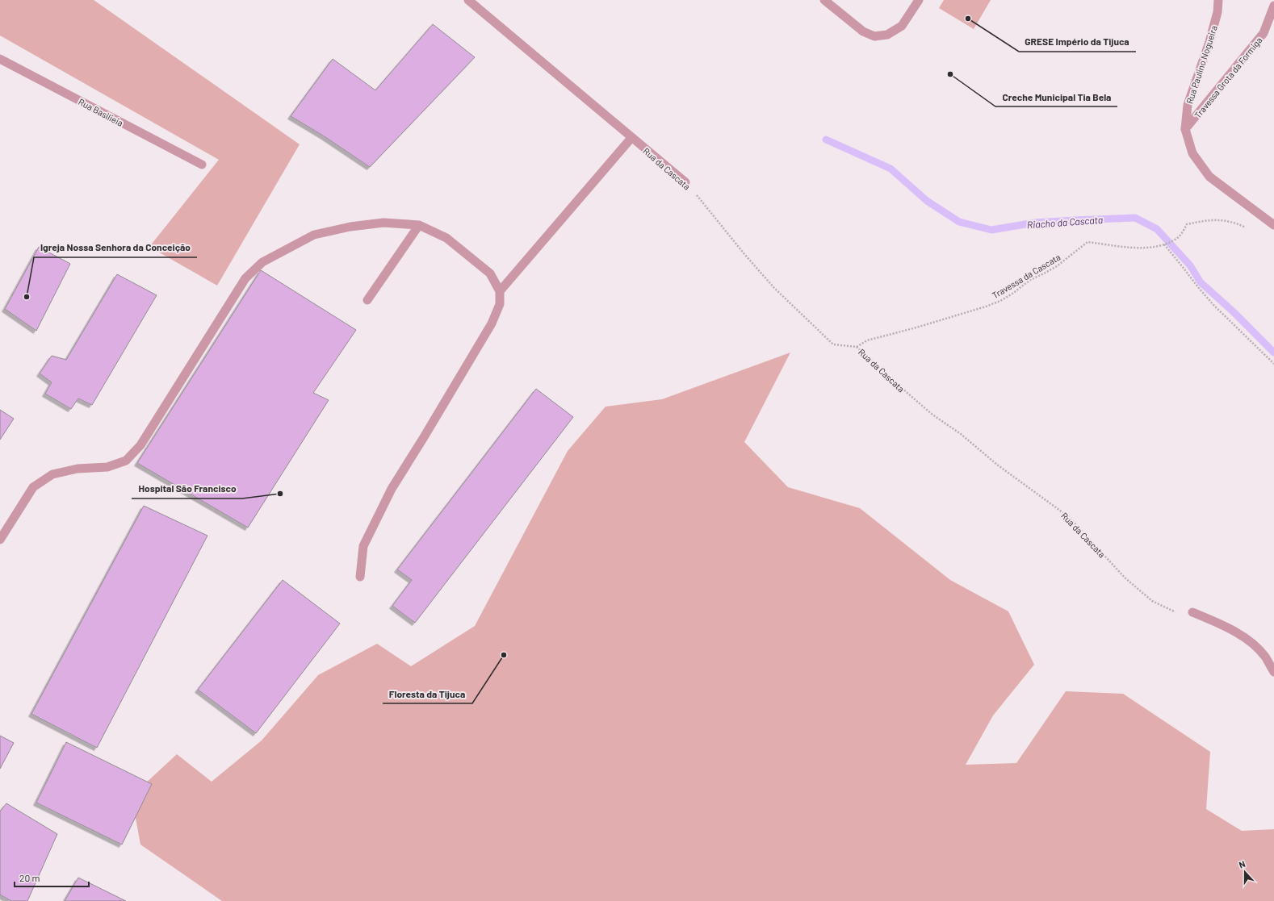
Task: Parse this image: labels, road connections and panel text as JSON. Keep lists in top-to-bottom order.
{
  "streets": {
    "street": [
      "Rua Paulino Nogueira",
      "Travessa Grota da Formiga",
      "Rua Basilieia",
      "Rua da Cascata"
    ],
    "path": ["Travessa da Cascata"]
  },
  "crossings": [
    ["Rua Paulino Nogueira", "Travessa Grota da Formiga"],
    ["Rua da Cascata", "Travessa da Cascata"]
  ],
  "water": ["Riacho da Cascata"],
  "places": [
    "GRESE Império da Tijuca",
    "Creche Municipal Tia Bela",
    "Igreja Nossa Senhora da Conceição",
    "Hospital São Francisco",
    "Floresta da Tijuca"
  ],
  "scale_bar": "20 m",
  "north": "top"
}
